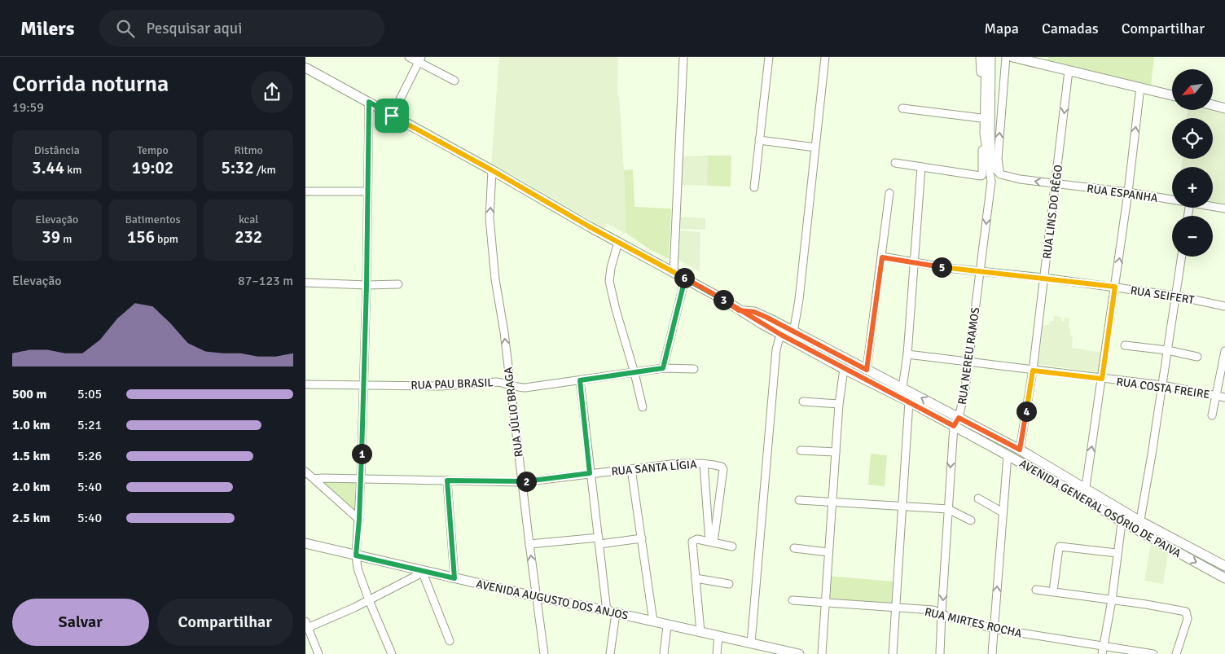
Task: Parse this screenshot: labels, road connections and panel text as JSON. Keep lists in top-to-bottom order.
{
  "streets": {
    "main road": ["AVENIDA GENERAL OSÓRIO DE PAIVA", "AVENIDA AUGUSTO DOS ANJOS"],
    "street": [
      "RUA ESPANHA",
      "RUA LINS DO RÊGO",
      "RUA SEIFERT",
      "RUA NEREU RAMOS",
      "RUA PAU BRASIL",
      "RUA COSTA FREIRE",
      "RUA JÚLIO BRAGA",
      "RUA SANTA LÍGIA",
      "RUA MIRTES ROCHA"
    ]
  },
  "crossings": [
    ["RUA ESPANHA", "RUA LINS DO RÊGO"],
    ["RUA ESPANHA", "RUA NEREU RAMOS"],
    ["RUA LINS DO RÊGO", "RUA SEIFERT"],
    ["RUA LINS DO RÊGO", "RUA COSTA FREIRE"],
    ["RUA LINS DO RÊGO", "AVENIDA GENERAL OSÓRIO DE PAIVA"],
    ["RUA SEIFERT", "RUA NEREU RAMOS"],
    ["RUA NEREU RAMOS", "RUA COSTA FREIRE"],
    ["RUA NEREU RAMOS", "AVENIDA GENERAL OSÓRIO DE PAIVA"],
    ["RUA NEREU RAMOS", "RUA MIRTES ROCHA"],
    ["RUA PAU BRASIL", "RUA JÚLIO BRAGA"],
    ["RUA JÚLIO BRAGA", "RUA SANTA LÍGIA"],
    ["RUA JÚLIO BRAGA", "AVENIDA GENERAL OSÓRIO DE PAIVA"],
    ["RUA JÚLIO BRAGA", "AVENIDA AUGUSTO DOS ANJOS"]
  ],
  "one_way": ["RUA JÚLIO BRAGA"],
  "north": "bottom left",
  "page": {
    "header": "Milers",
    "search": "Pesquisar aqui",
    "nav": ["Mapa", "Camadas", "Compartilhar"],
    "heading": ["Corrida noturna", "19:59"],
    "map_buttons": ["+", "−"],
    "stats": [
      ["Distância", "3.44 km"],
      ["Tempo", "19:02"],
      ["Ritmo", "5:32 /km"],
      ["Elevação", "39 m"],
      ["Batimentos", "156 bpm"],
      ["kcal", "232"]
    ],
    "pins": [
      "5",
      "6",
      "3",
      "4",
      "1",
      "2"
    ],
    "chart": ["Elevação", "87–123 m"],
    "list": [
      {
        "name": "500 m",
        "note": "5:05"
      },
      {
        "name": "1.0 km",
        "note": "5:21"
      },
      {
        "name": "1.5 km",
        "note": "5:26"
      },
      {
        "name": "2.0 km",
        "note": "5:40"
      },
      {
        "name": "2.5 km",
        "note": "5:40"
      }
    ],
    "buttons": ["Salvar", "Compartilhar"]
  }
}
